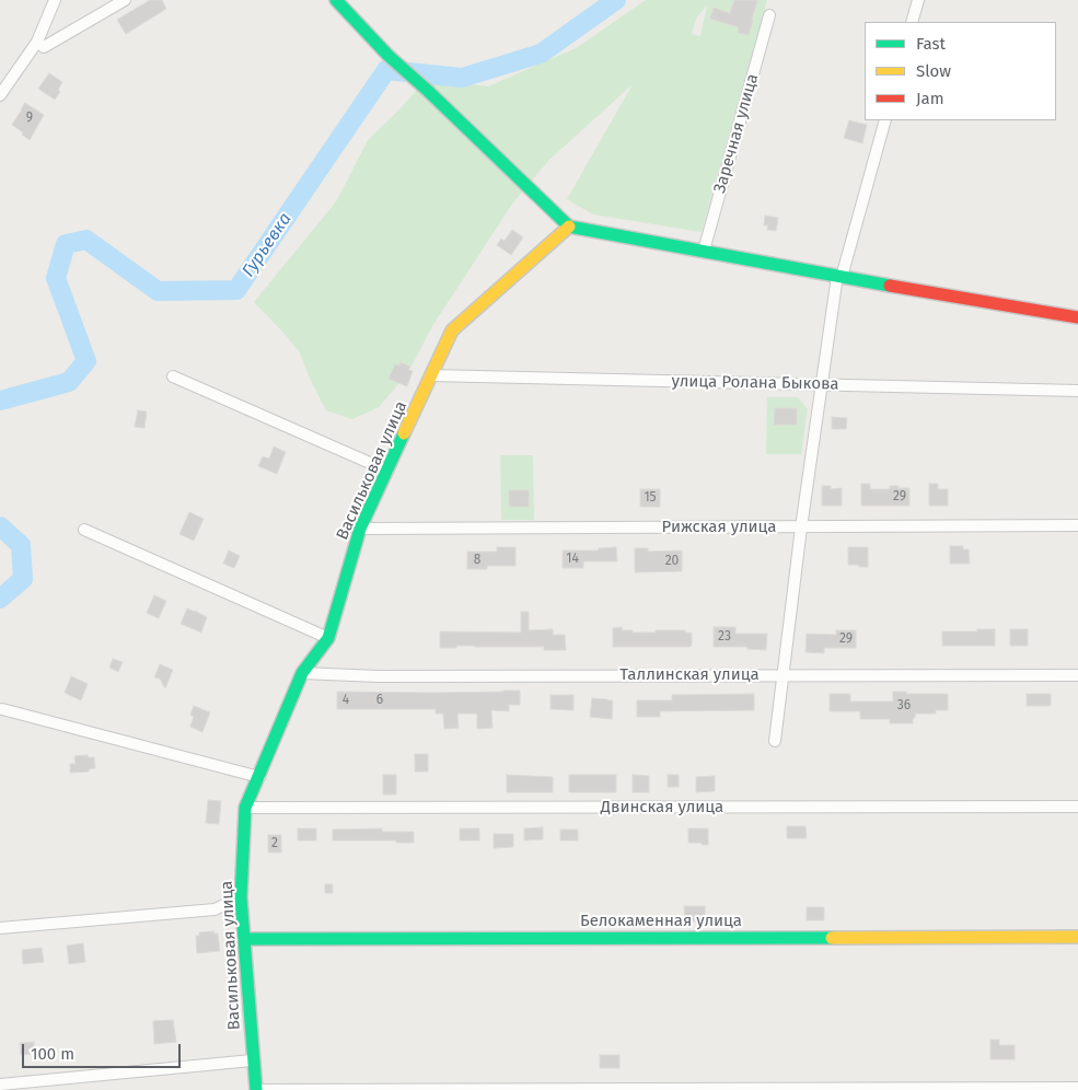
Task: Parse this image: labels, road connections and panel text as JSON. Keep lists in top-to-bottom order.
{
  "streets": {
    "street": [
      "Заречная улица",
      "улица Ролана Быкова",
      "Васильковая улица",
      "Рижская улица",
      "Таллинская улица",
      "Двинская улица",
      "Белокаменная улица"
    ]
  },
  "crossings": [
    ["улица Ролана Быкова", "Васильковая улица"],
    ["Васильковая улица", "Рижская улица"],
    ["Васильковая улица", "Таллинская улица"],
    ["Васильковая улица", "Двинская улица"],
    ["Васильковая улица", "Белокаменная улица"]
  ],
  "water": ["Гурьевка"],
  "house_numbers": [
    "9",
    "29",
    "15",
    "14",
    "8",
    "20",
    "23",
    "29",
    "4",
    "6",
    "36",
    "2"
  ],
  "legend": ["Fast", "Slow", "Jam"],
  "scale_bar": "100 m"
}
